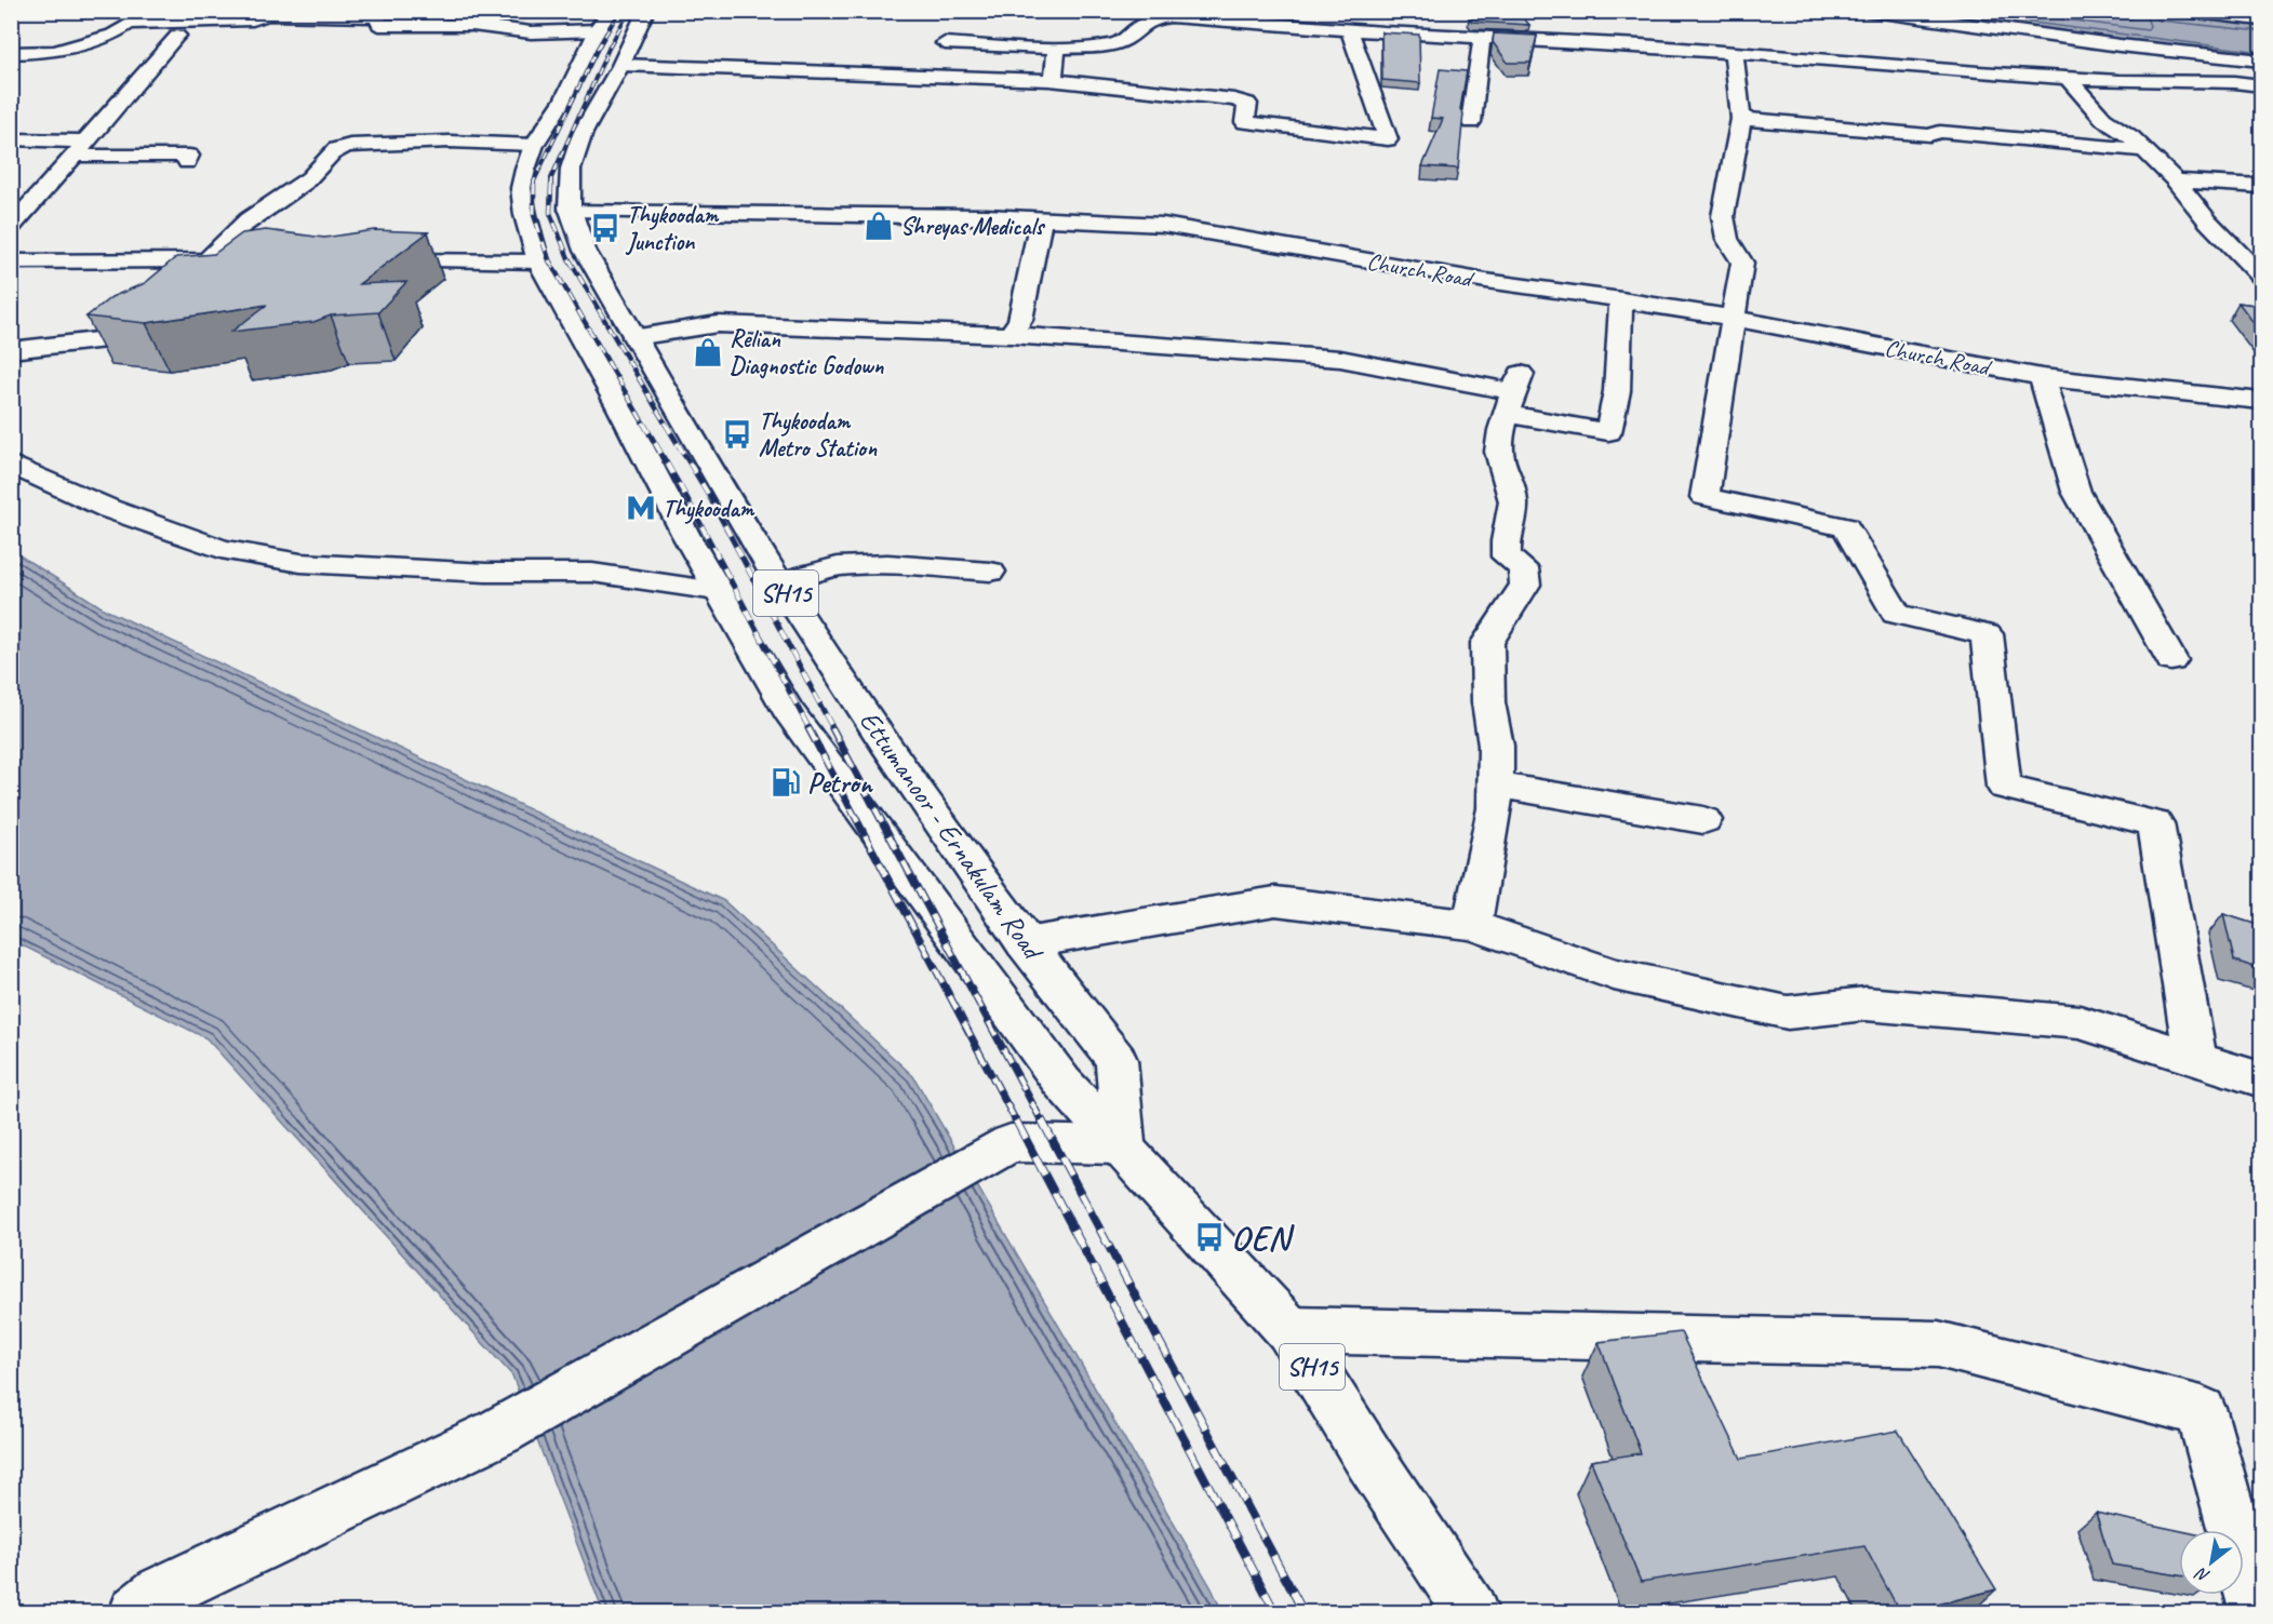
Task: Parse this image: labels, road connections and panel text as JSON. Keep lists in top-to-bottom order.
{
  "streets": {
    "street": ["Church Road", "SH15", "Ettumanoor - Ernakulam Road"]
  },
  "crossings": [
    ["Church Road", "Ettumanoor - Ernakulam Road"],
    ["SH15", "Ettumanoor - Ernakulam Road"]
  ],
  "places": {
    "shop": ["Shreyas Medicals", "Relian Diagnostic Godown"],
    "bus stop": ["Thykoodam Junction", "Thykoodam Metro Station", "OEN"],
    "metro station": ["Thykoodam"],
    "fuel station": ["Petron"]
  },
  "north": "bottom left"
}
